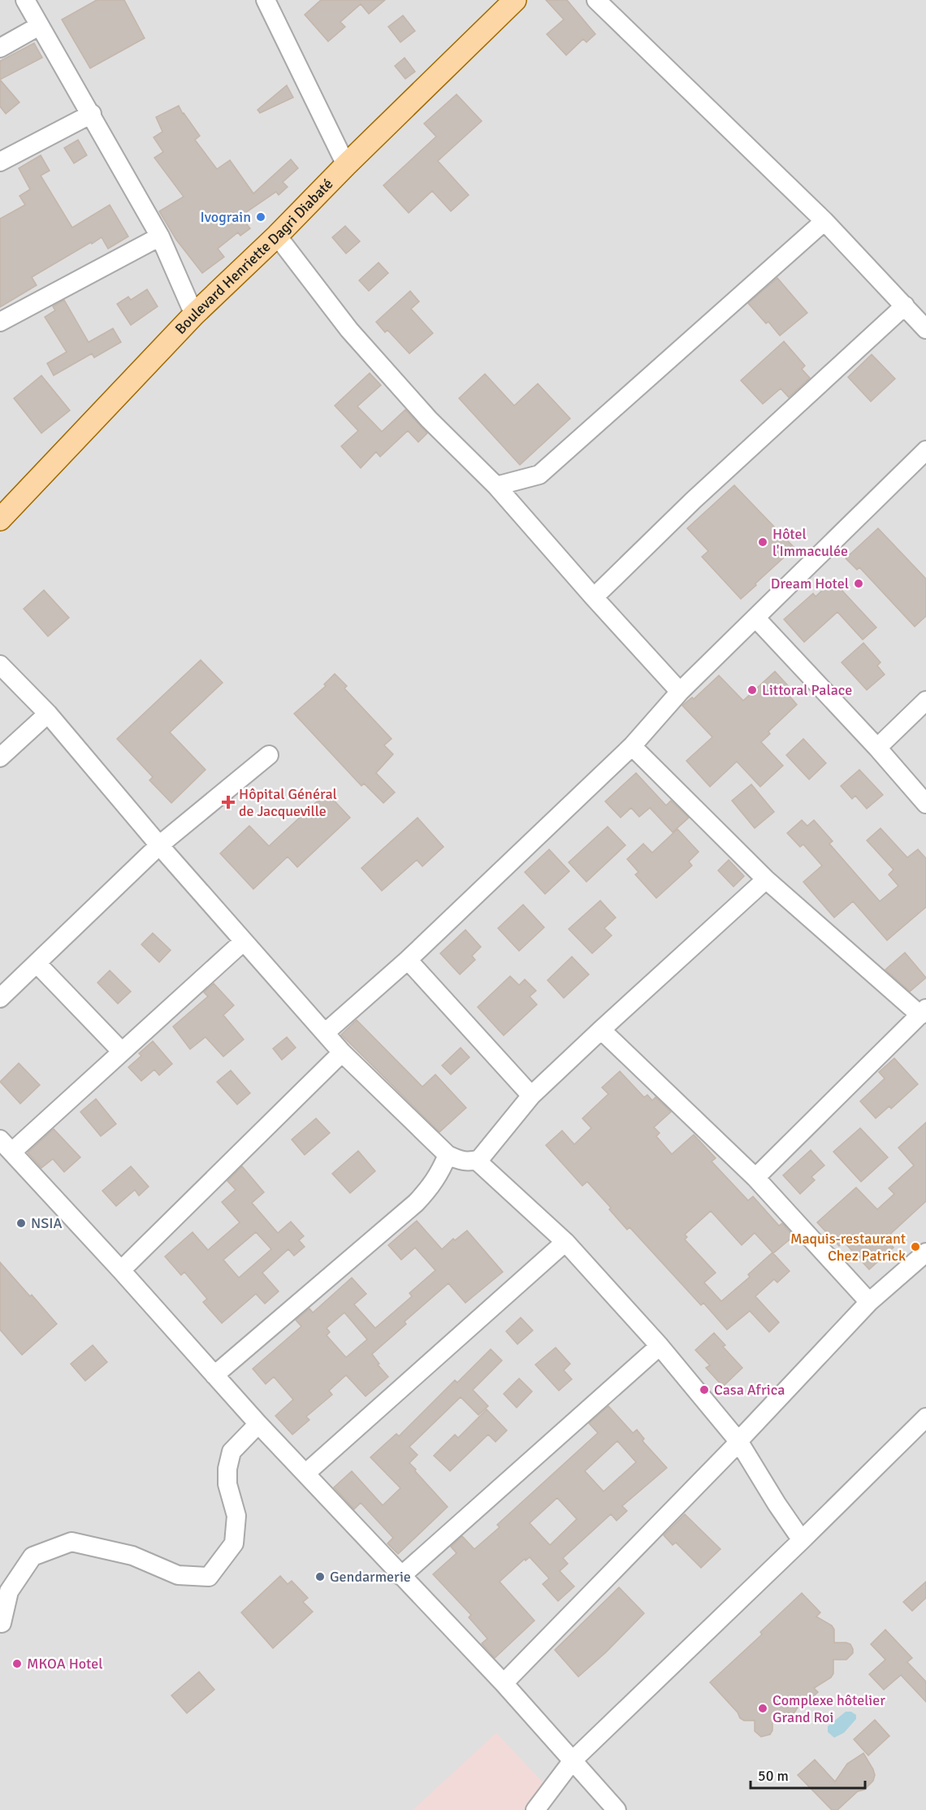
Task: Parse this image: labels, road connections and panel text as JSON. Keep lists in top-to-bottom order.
{
  "streets": {
    "main road": ["Boulevard Henriette Dagri Diabaté"]
  },
  "places": {
    "other": [
      "Ivograin",
      "Hôtel l'Immaculée",
      "Dream Hotel",
      "Littoral Palace",
      "NSIA",
      "Maquis-restaurant Chez Patrick",
      "Casa Africa",
      "Gendarmerie",
      "MKOA Hotel",
      "Complexe hôtelier Grand Roi"
    ],
    "health": ["Hôpital Général de Jacqueville"]
  },
  "scale_bar": "50 m"
}
